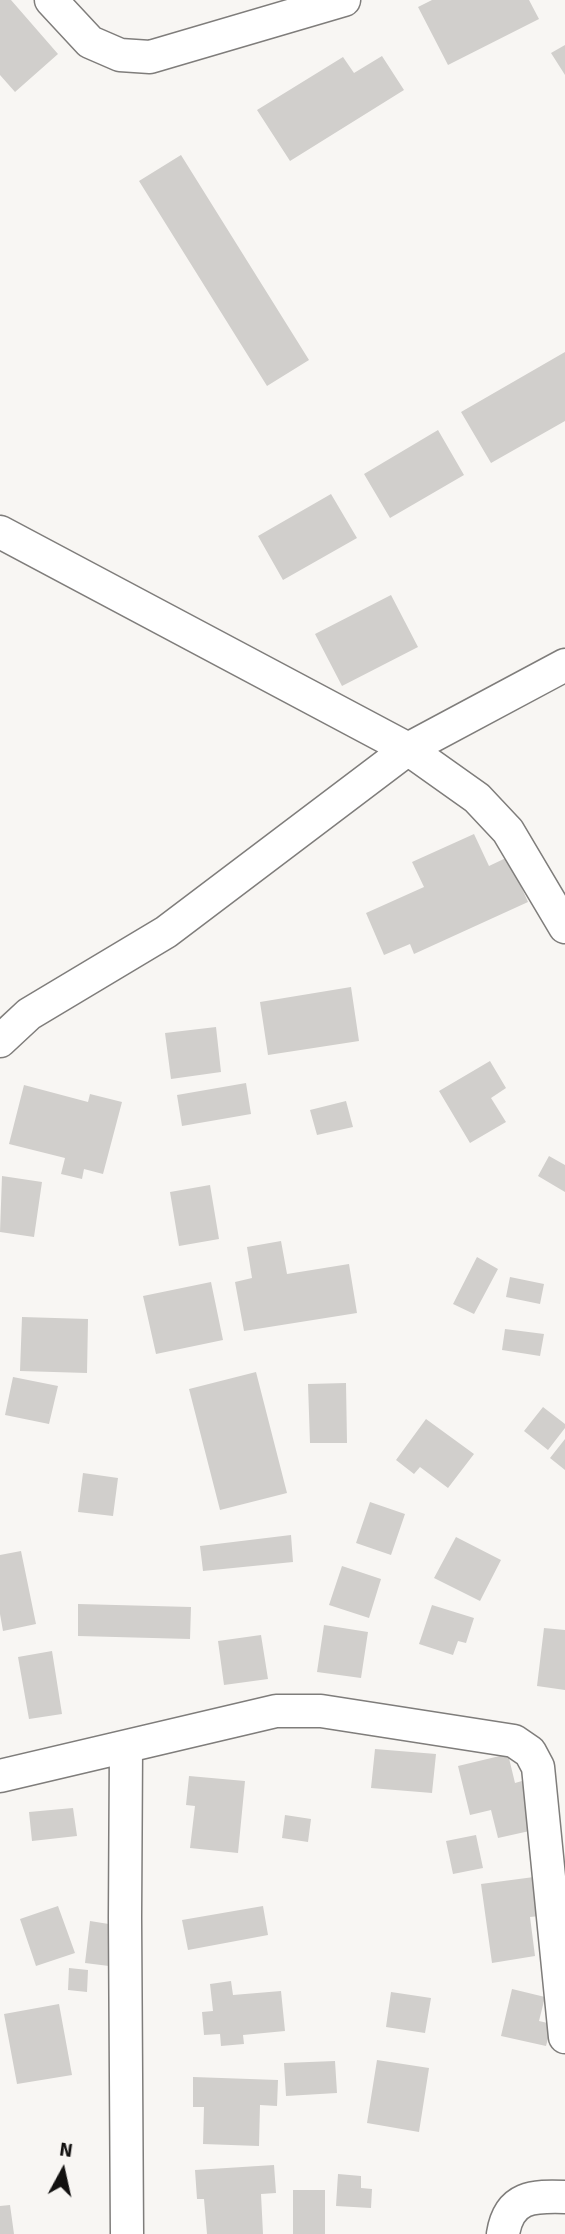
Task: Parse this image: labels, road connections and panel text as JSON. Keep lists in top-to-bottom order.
{
  "north": "top"
}
